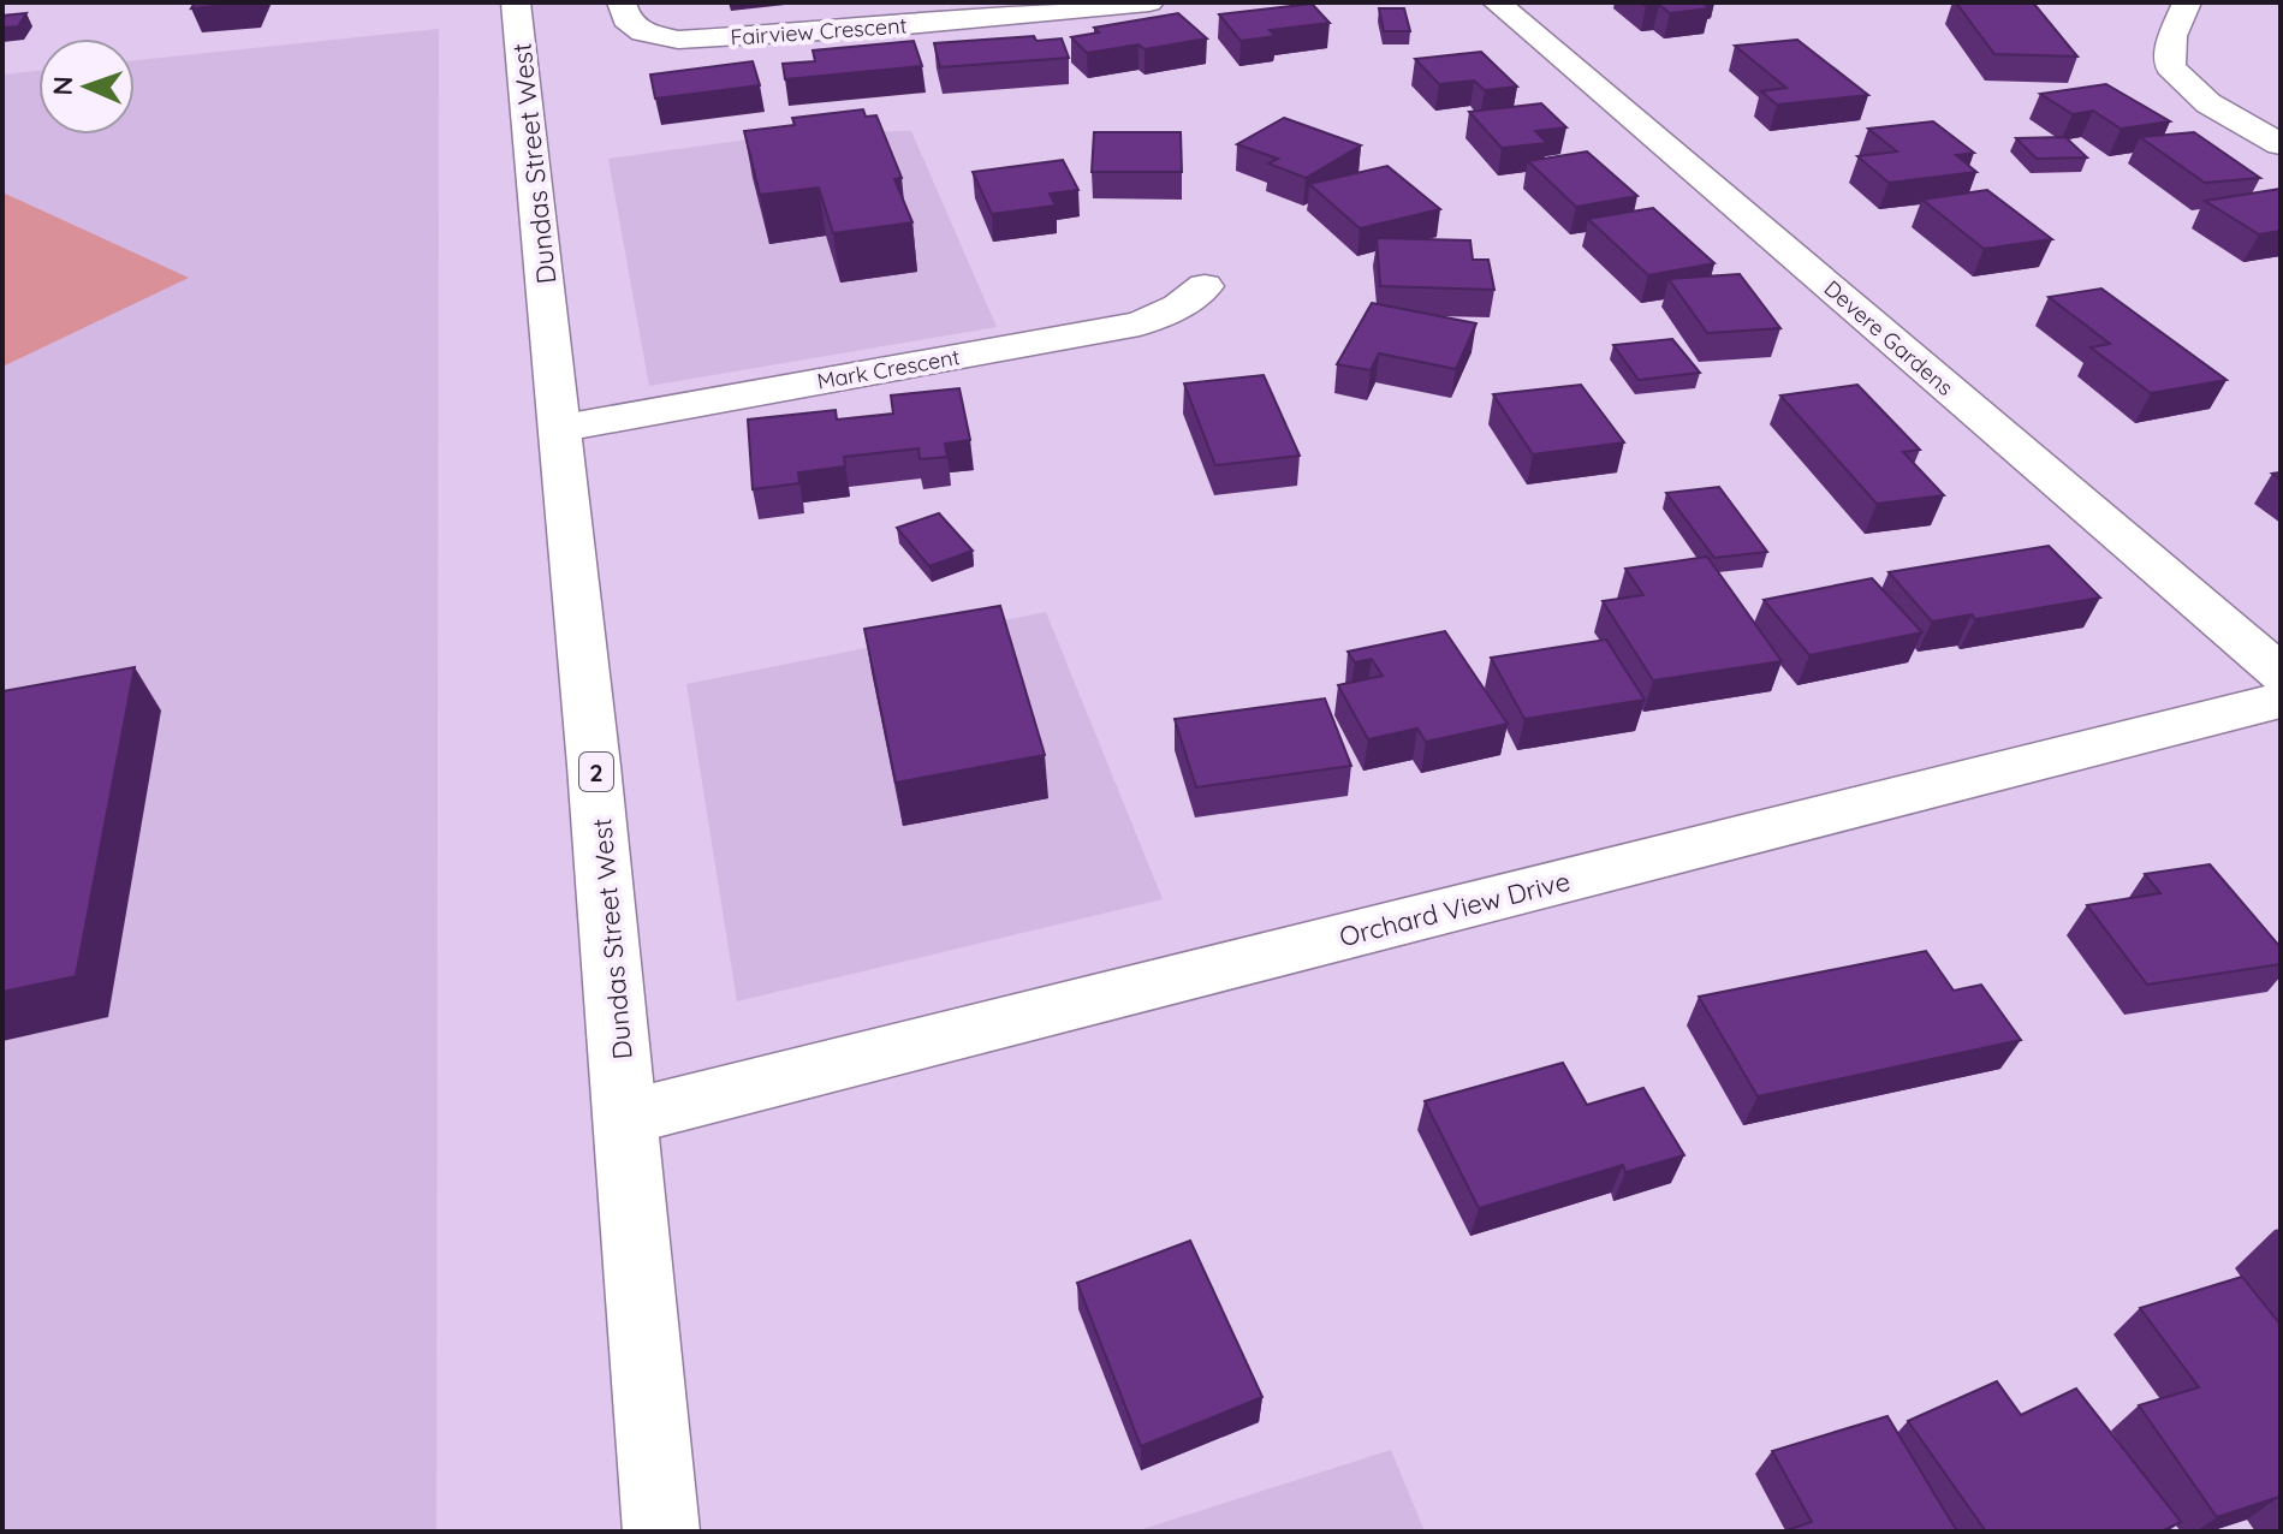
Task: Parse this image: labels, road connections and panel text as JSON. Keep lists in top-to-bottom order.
{
  "streets": {
    "street": [
      "Fairview Crescent",
      "Dundas Street West",
      "Devere Gardens",
      "Mark Crescent",
      "2",
      "Orchard View Drive"
    ]
  },
  "crossings": [
    ["Dundas Street West", "Mark Crescent"],
    ["Dundas Street West", "Orchard View Drive"]
  ],
  "north": "left"
}
